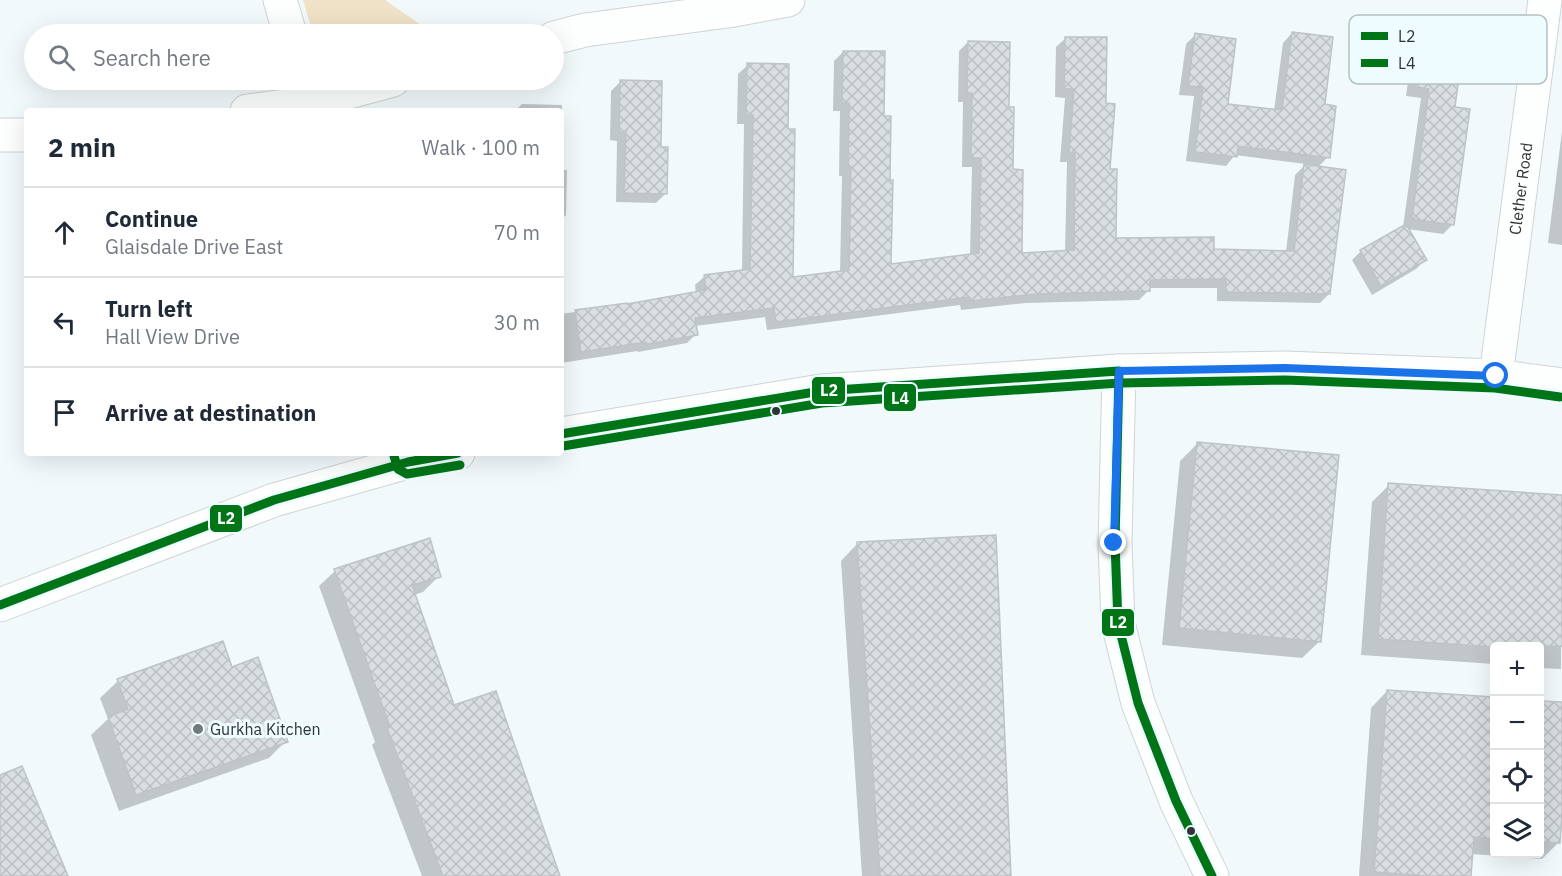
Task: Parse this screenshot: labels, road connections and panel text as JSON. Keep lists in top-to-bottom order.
{
  "streets": {
    "street": ["Clether Road"]
  },
  "places": ["Gurkha Kitchen"],
  "lines": ["transit line L2", "transit line L4"],
  "legend": ["L2", "L4"],
  "page": {
    "search": "Search here",
    "heading": ["2 min", "Walk · 100 m"],
    "list": [
      ["Continue", "Glaisdale Drive East", "70 m"],
      ["Turn left", "Hall View Drive", "30 m"],
      "Arrive at destination"
    ],
    "map_buttons": ["+", "−"]
  }
}
